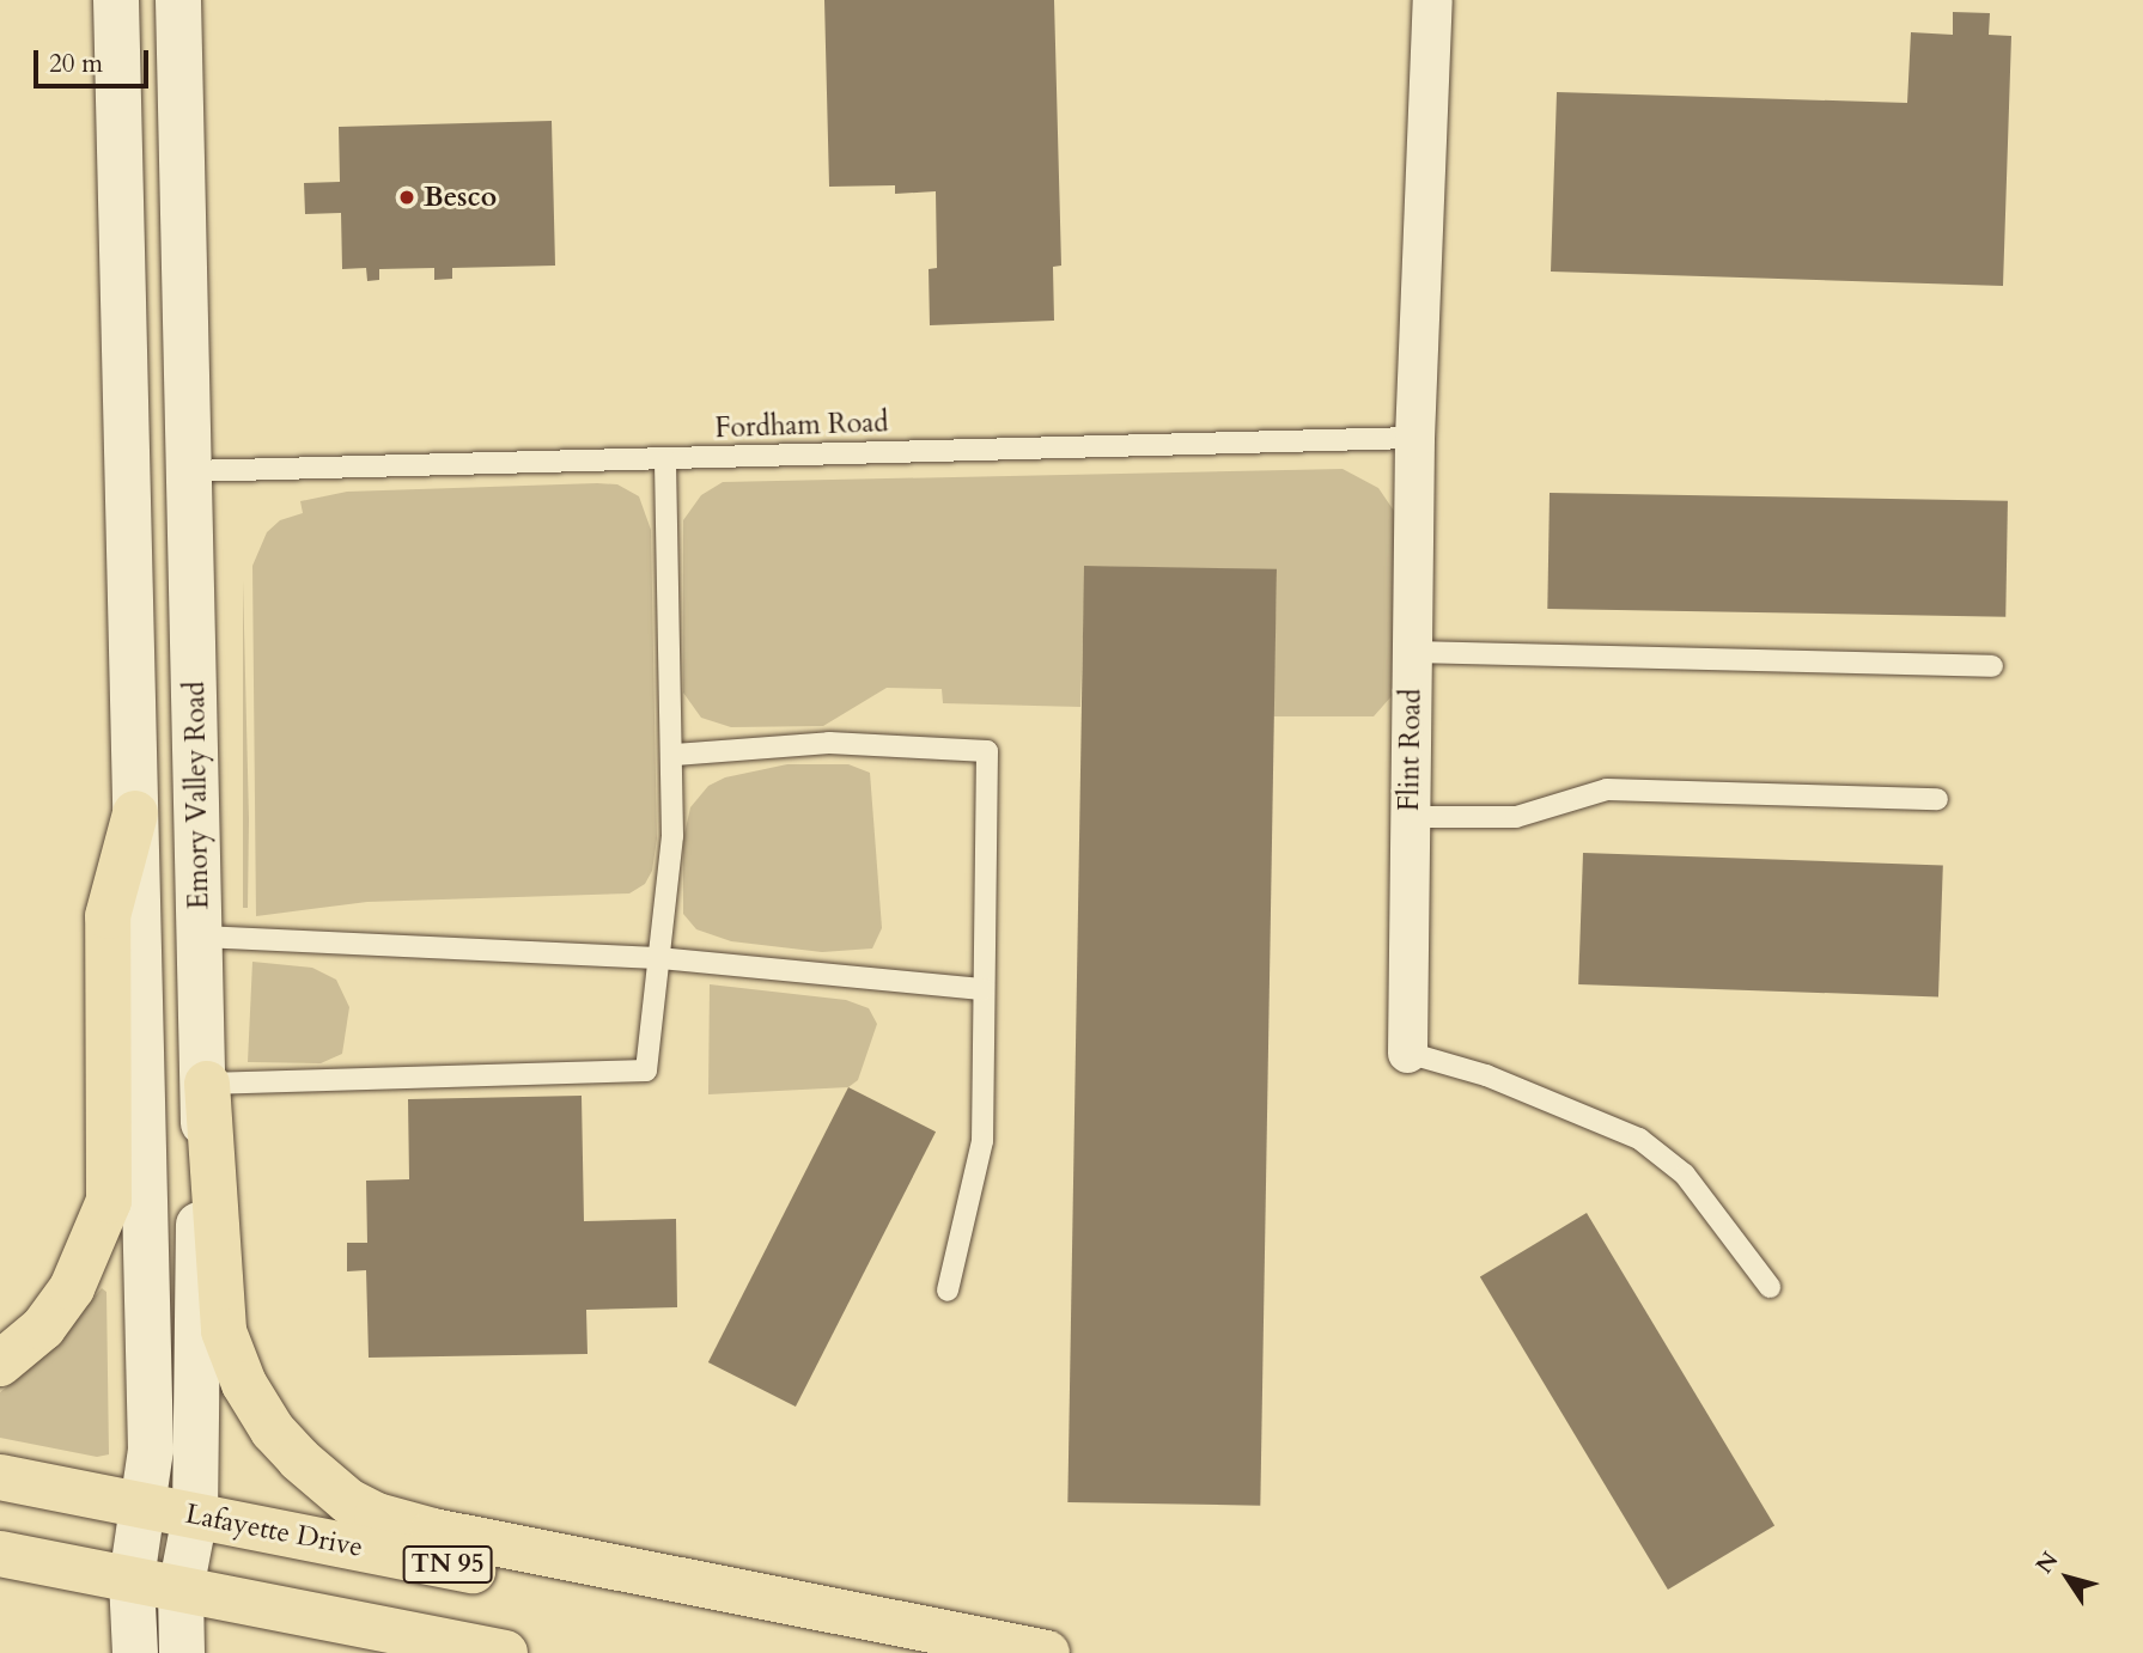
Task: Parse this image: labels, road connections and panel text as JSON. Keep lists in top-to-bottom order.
{
  "streets": {
    "main road": ["Emory Valley Road", "Lafayette Drive", "TN 95"],
    "street": ["Flint Road"],
    "lane": ["Fordham Road"]
  },
  "crossings": [
    ["Fordham Road", "Flint Road"],
    ["Fordham Road", "Emory Valley Road"],
    ["Emory Valley Road", "Lafayette Drive"]
  ],
  "places": ["Besco"],
  "scale_bar": "20 m",
  "north": "top left"
}
